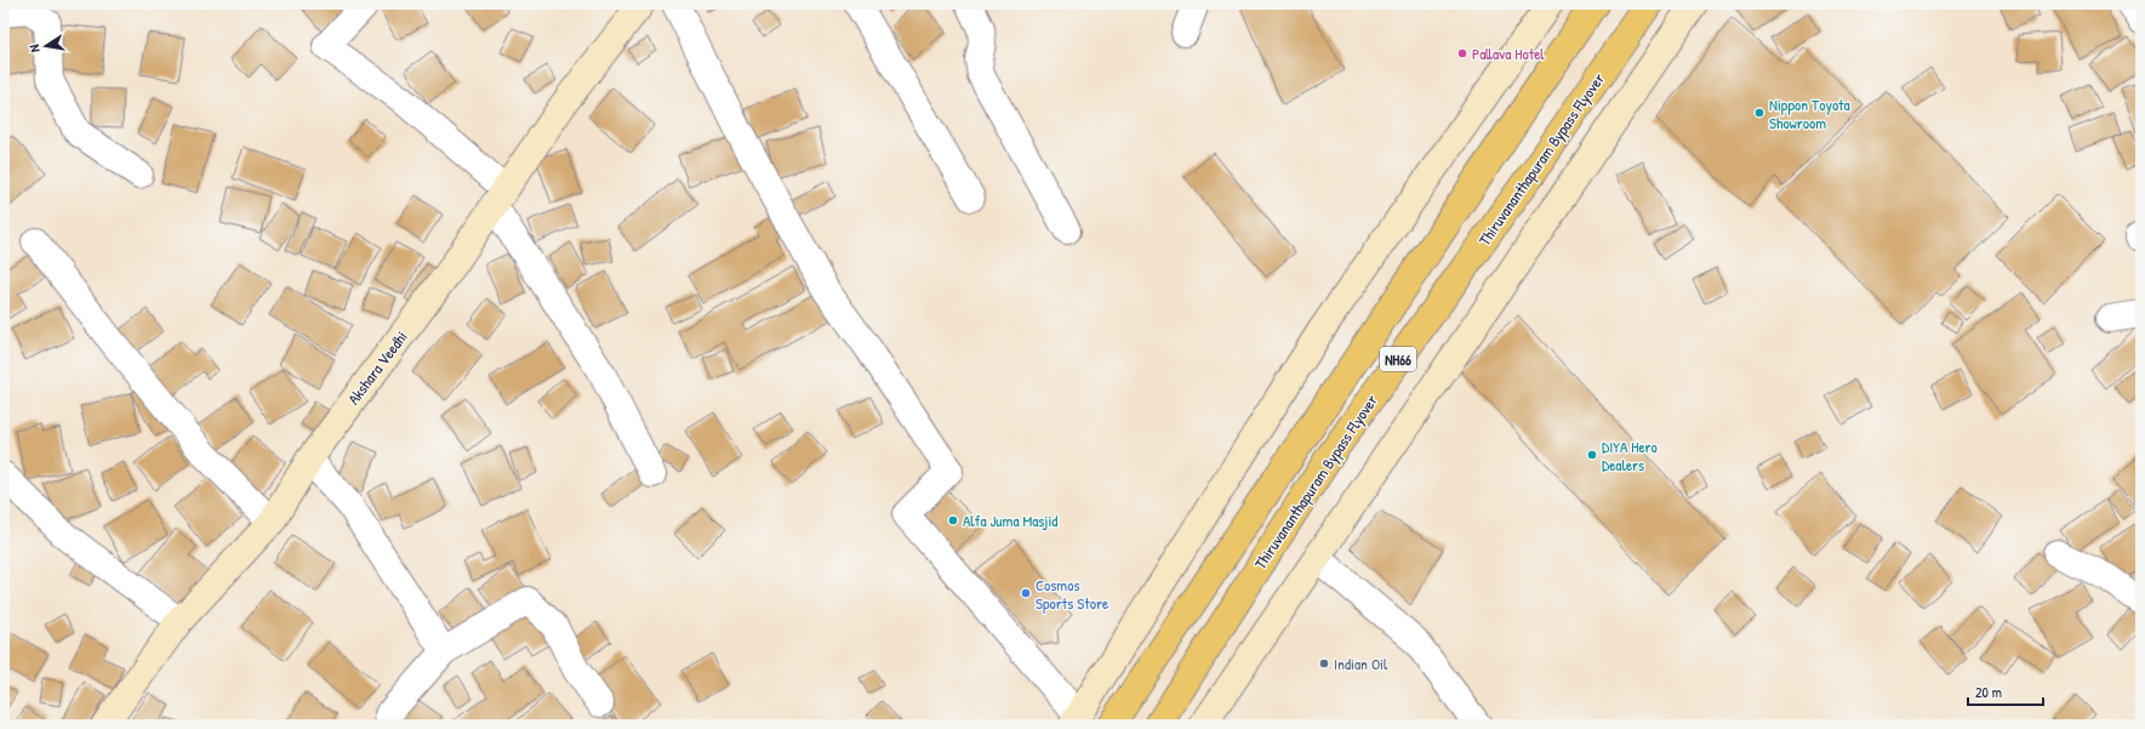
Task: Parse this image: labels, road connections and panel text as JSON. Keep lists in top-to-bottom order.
{
  "streets": {
    "highway": ["Thiruvananthapuram Bypass Flyover", "NH66"],
    "street": ["Akshara Veedhi"]
  },
  "places": [
    "Pallava Hotel",
    "Nippon Toyota Showroom",
    "DIYA Hero Dealers",
    "Alfa Juma Masjid",
    "Cosmos Sports Store",
    "Indian Oil"
  ],
  "scale_bar": "20 m",
  "north": "left"
}
